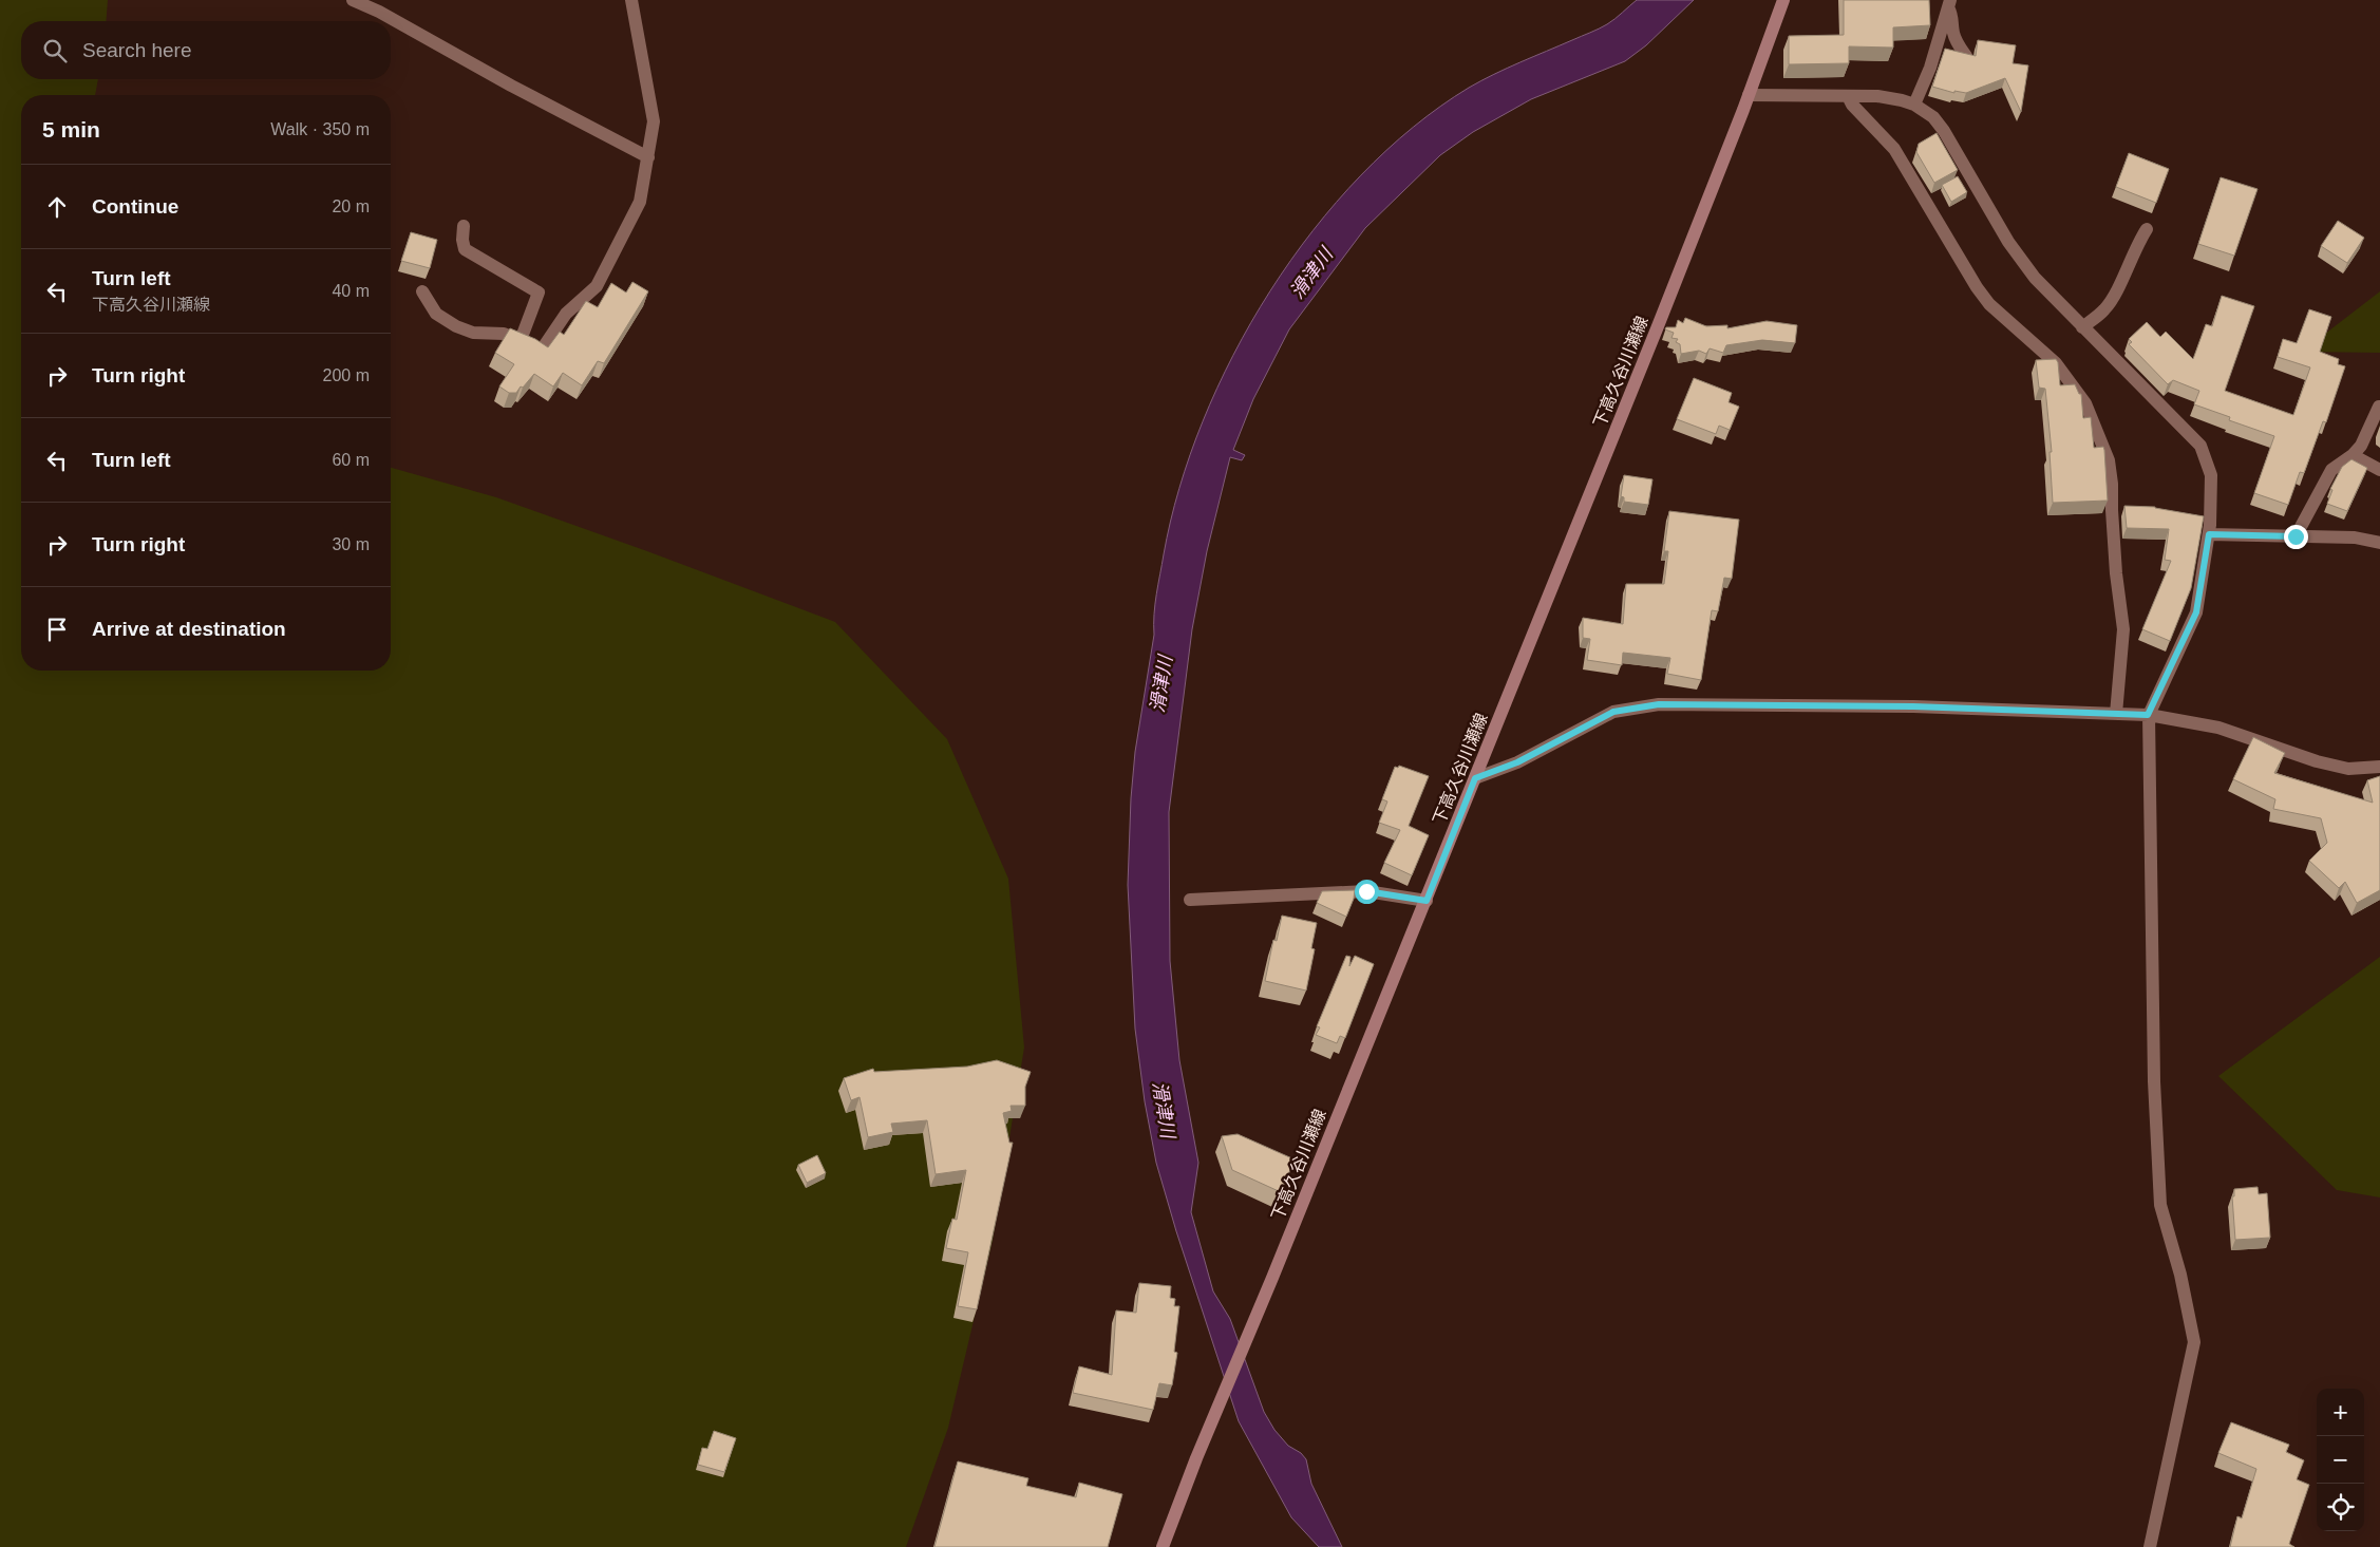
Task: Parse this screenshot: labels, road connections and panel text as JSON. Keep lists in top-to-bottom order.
{
  "streets": {
    "main road": ["下高久谷川瀬線"]
  },
  "water": ["滑津川"],
  "page": {
    "search": "Search here",
    "heading": ["5 min", "Walk · 350 m"],
    "list": [
      ["Continue", "20 m"],
      ["Turn left", "下高久谷川瀬線", "40 m"],
      ["Turn right", "200 m"],
      ["Turn left", "60 m"],
      ["Turn right", "30 m"],
      "Arrive at destination"
    ],
    "map_buttons": ["+", "−"]
  }
}
